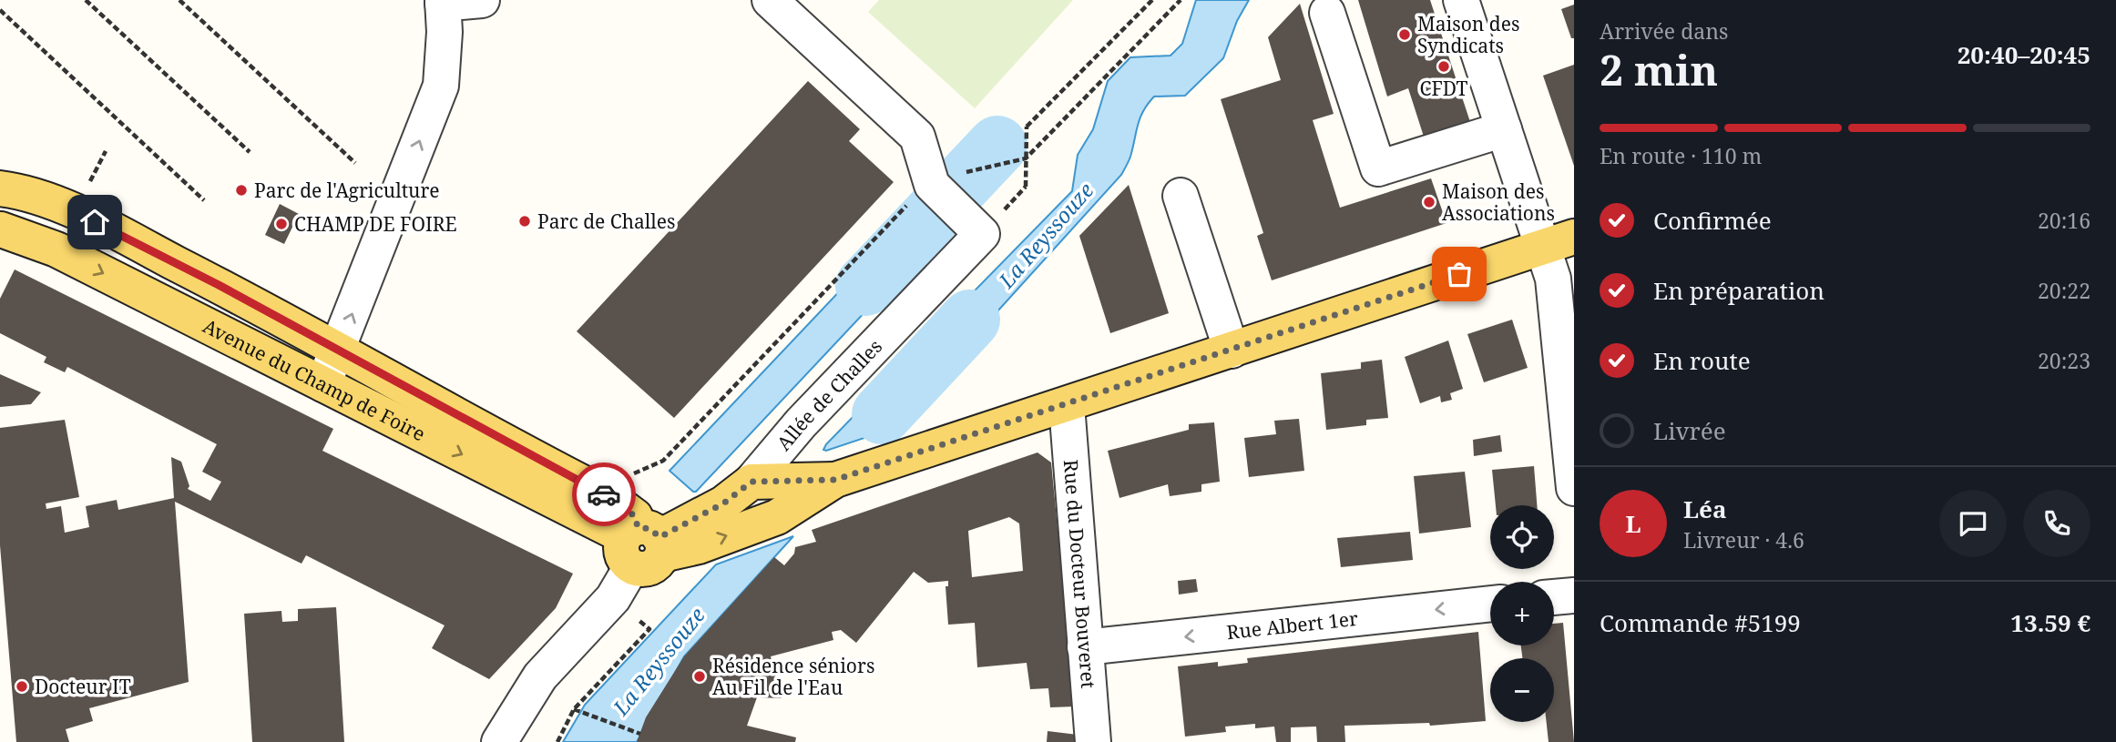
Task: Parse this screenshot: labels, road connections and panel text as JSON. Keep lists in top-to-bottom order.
{
  "streets": {
    "main road": ["Avenue du Champ de Foire", "Allée de Challes"],
    "street": ["Rue du Docteur Bouveret", "Rue Albert 1er"]
  },
  "crossings": [
    ["Avenue du Champ de Foire", "Allée de Challes"],
    ["Rue du Docteur Bouveret", "Rue Albert 1er"]
  ],
  "one_way": ["Rue Albert 1er"],
  "water": ["La Reyssouze"],
  "places": [
    "Maison des Syndicats",
    "CFDT",
    "Parc de l'Agriculture",
    "Maison des Associations",
    "Parc de Challes",
    "CHAMP DE FOIRE",
    "Résidence séniors Au Fil de l'Eau",
    "Docteur IT"
  ],
  "page": {
    "heading": ["2 min", "Arrivée dans", "20:40–20:45"],
    "panel": [
      "Léa",
      "Livreur · 4.6",
      "Commande #5199",
      "13.59 €"
    ],
    "bar": "En route · 110 m",
    "list": [
      ["Confirmée", "20:16"],
      ["En préparation", "20:22"],
      ["En route", "20:23"],
      "Livrée"
    ],
    "round": "L",
    "map_buttons": ["+", "−"]
  }
}
